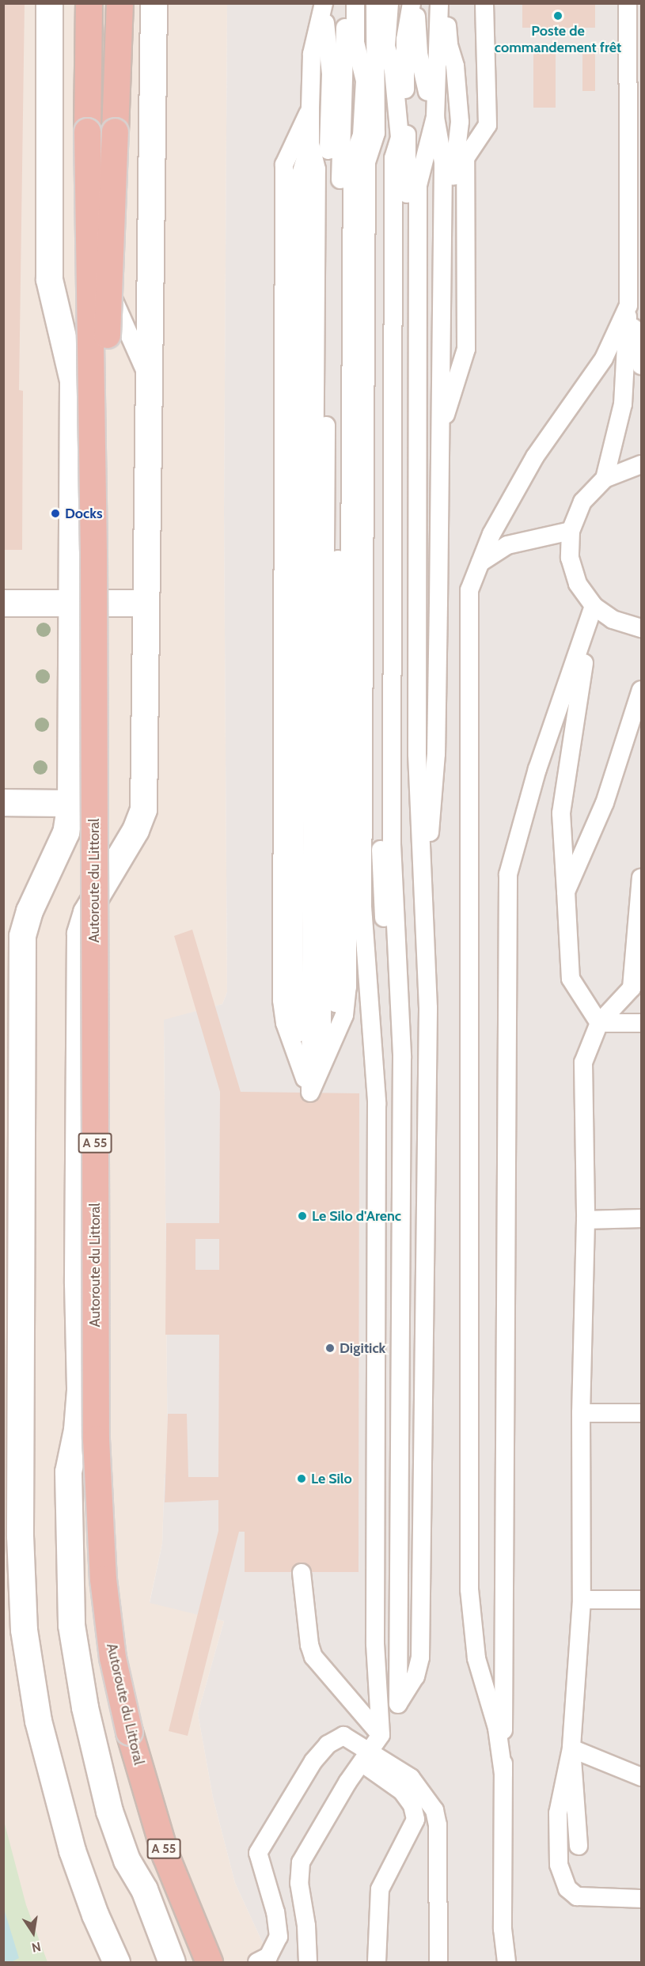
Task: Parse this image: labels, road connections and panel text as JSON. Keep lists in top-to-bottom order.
{
  "streets": {
    "highway": ["Autoroute du Littoral", "A 55"]
  },
  "places": [
    "Poste de commandement frêt",
    "Docks",
    "Le Silo d'Arenc",
    "Digitick",
    "Le Silo"
  ],
  "north": "bottom"
}
